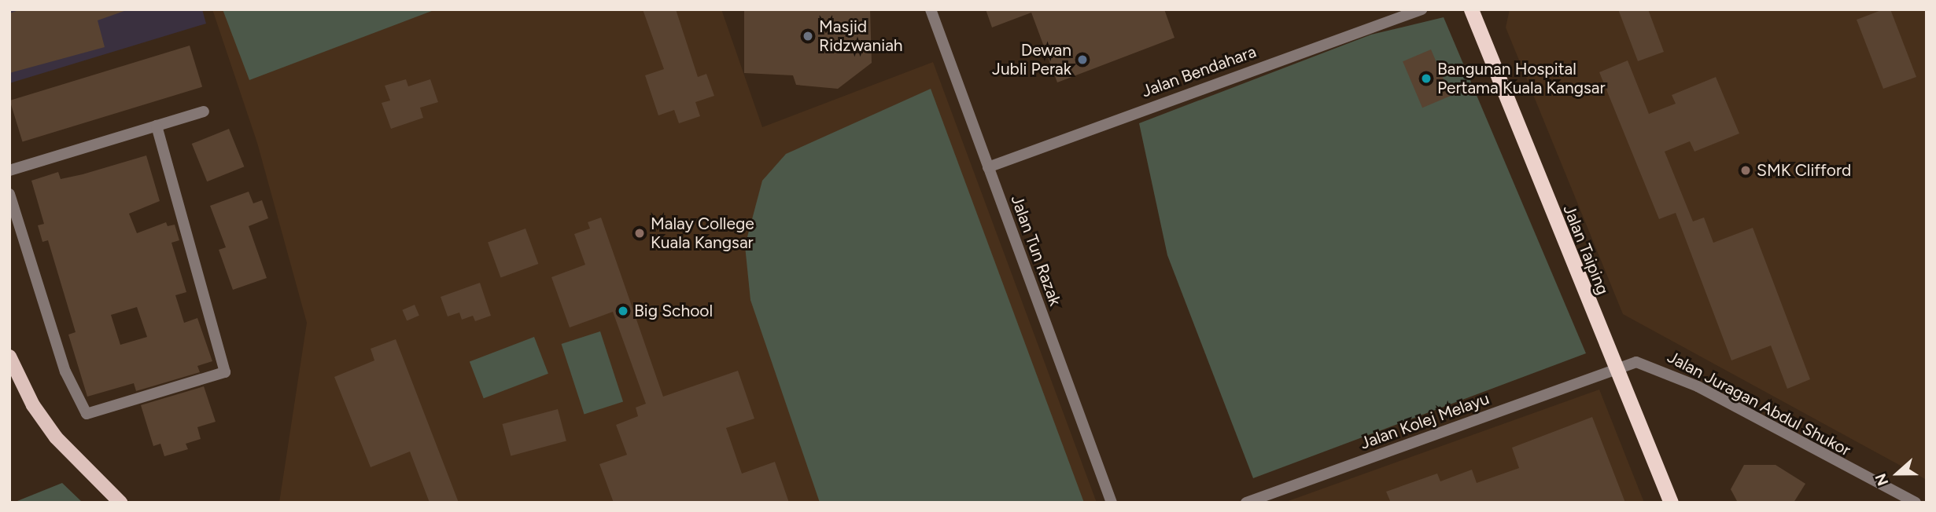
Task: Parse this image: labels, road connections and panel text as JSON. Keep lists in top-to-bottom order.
{
  "streets": {
    "highway": ["Jalan Taiping"],
    "street": [
      "Jalan Bendahara",
      "Jalan Tun Razak",
      "Jalan Juragan Abdul Shukor",
      "Jalan Kolej Melayu"
    ]
  },
  "crossings": [
    ["Jalan Bendahara", "Jalan Tun Razak"],
    ["Jalan Taiping", "Jalan Juragan Abdul Shukor"],
    ["Jalan Taiping", "Jalan Kolej Melayu"],
    ["Jalan Juragan Abdul Shukor", "Jalan Kolej Melayu"]
  ],
  "places": [
    "Masjid Ridzwaniah",
    "Dewan Jubli Perak",
    "Bangunan Hospital Pertama Kuala Kangsar",
    "SMK Clifford",
    "Malay College Kuala Kangsar",
    "Big School"
  ],
  "north": "left"
}
